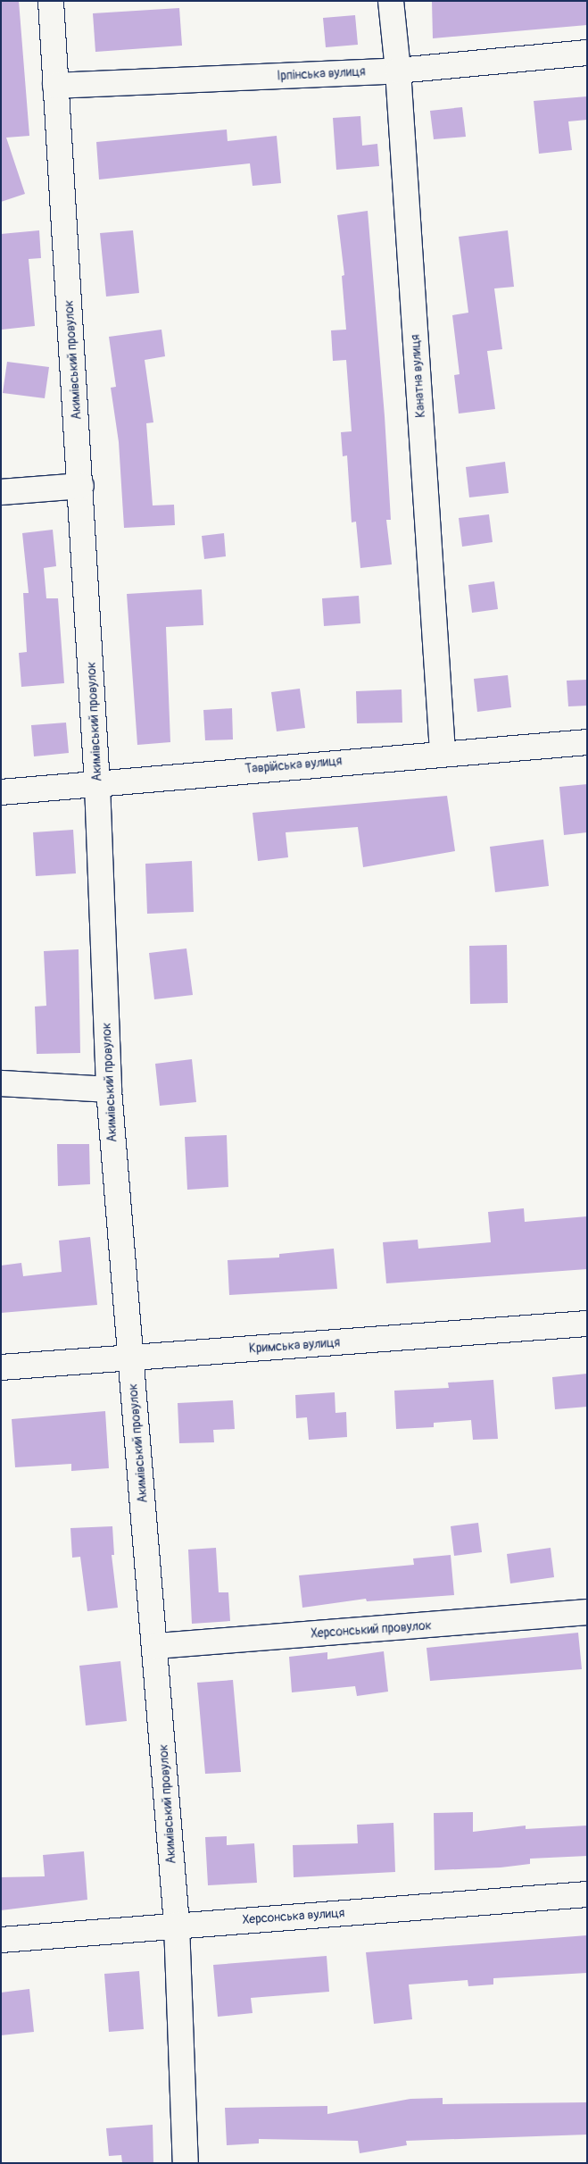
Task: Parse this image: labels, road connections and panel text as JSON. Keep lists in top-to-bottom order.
{
  "streets": {
    "street": [
      "Ірпінська вулиця",
      "Акимівський провулок",
      "Канатна вулиця",
      "Таврійська вулиця",
      "Кримська вулиця",
      "Херсонський провулок",
      "Херсонська вулиця"
    ]
  },
  "crossings": [
    ["Ірпінська вулиця", "Акимівський провулок"],
    ["Ірпінська вулиця", "Канатна вулиця"],
    ["Акимівський провулок", "Таврійська вулиця"],
    ["Акимівський провулок", "Кримська вулиця"],
    ["Акимівський провулок", "Херсонський провулок"],
    ["Акимівський провулок", "Херсонська вулиця"],
    ["Канатна вулиця", "Таврійська вулиця"]
  ]
}
